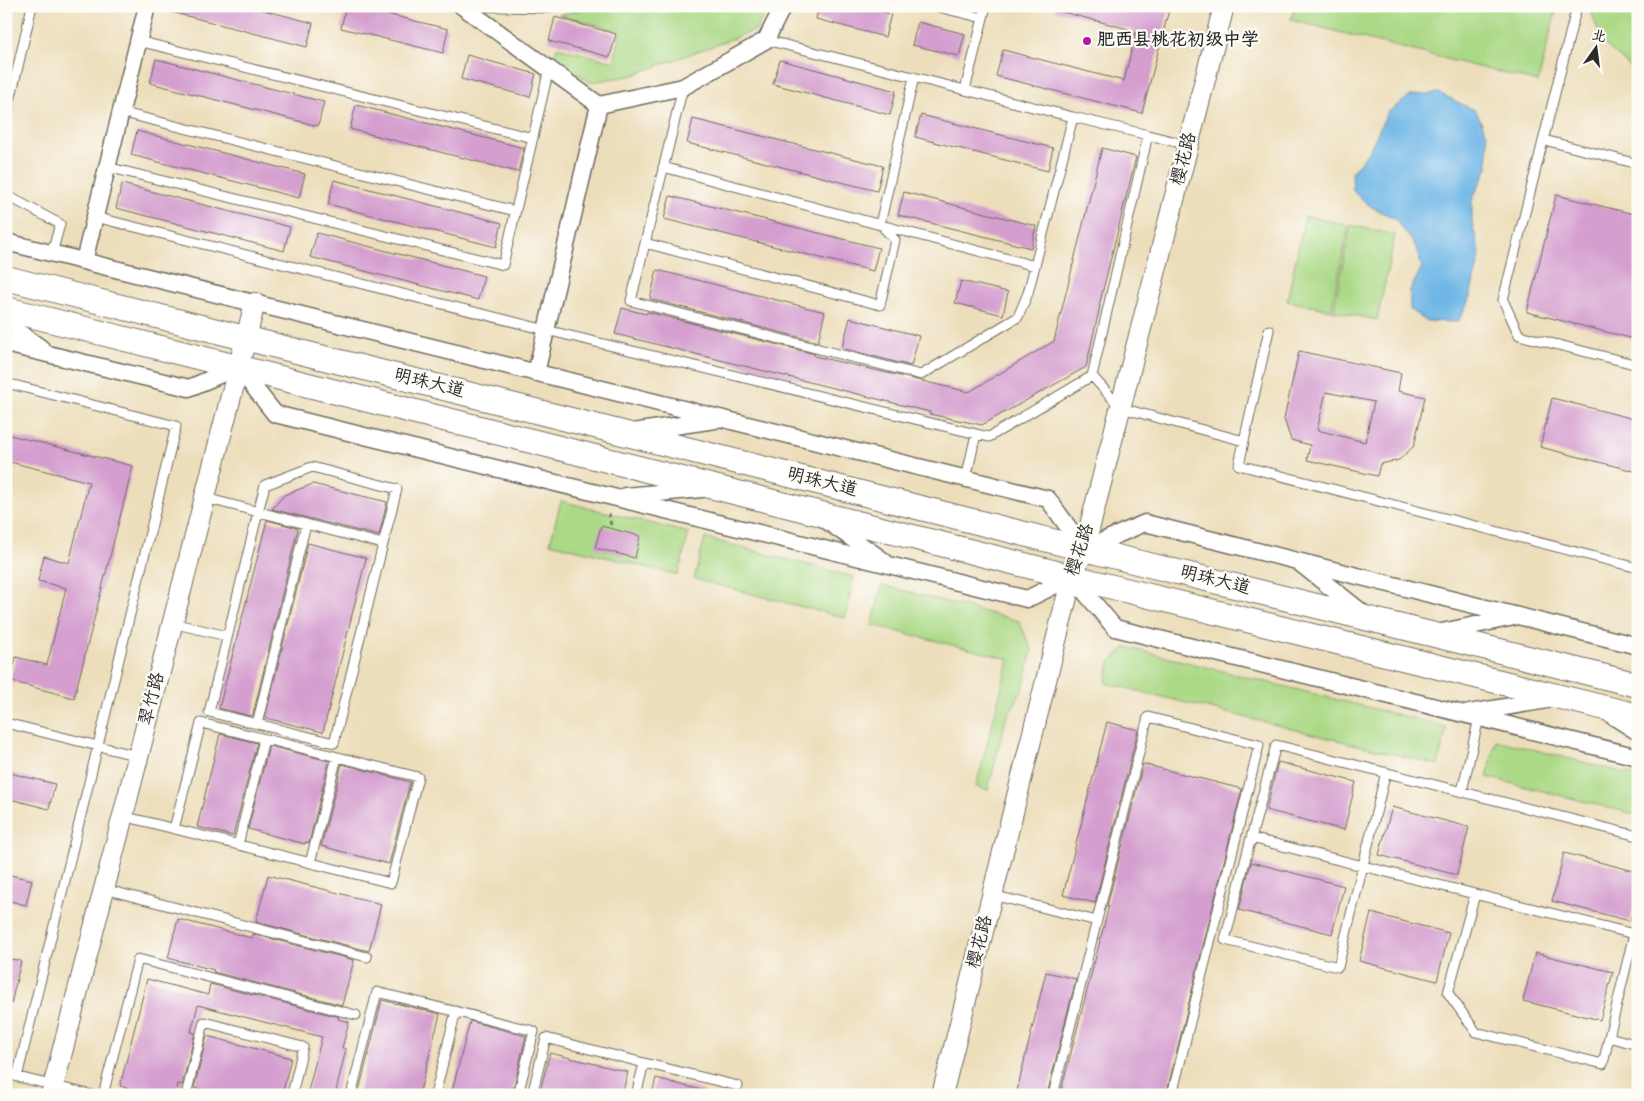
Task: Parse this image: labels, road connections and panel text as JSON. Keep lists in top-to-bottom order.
{
  "streets": {
    "main road": ["明珠大道"],
    "street": ["樱花路", "翠竹路"]
  },
  "crossings": [
    ["樱花路", "明珠大道"],
    ["明珠大道", "翠竹路"]
  ],
  "places": ["肥西县桃花初级中学"],
  "north": "top"
}
